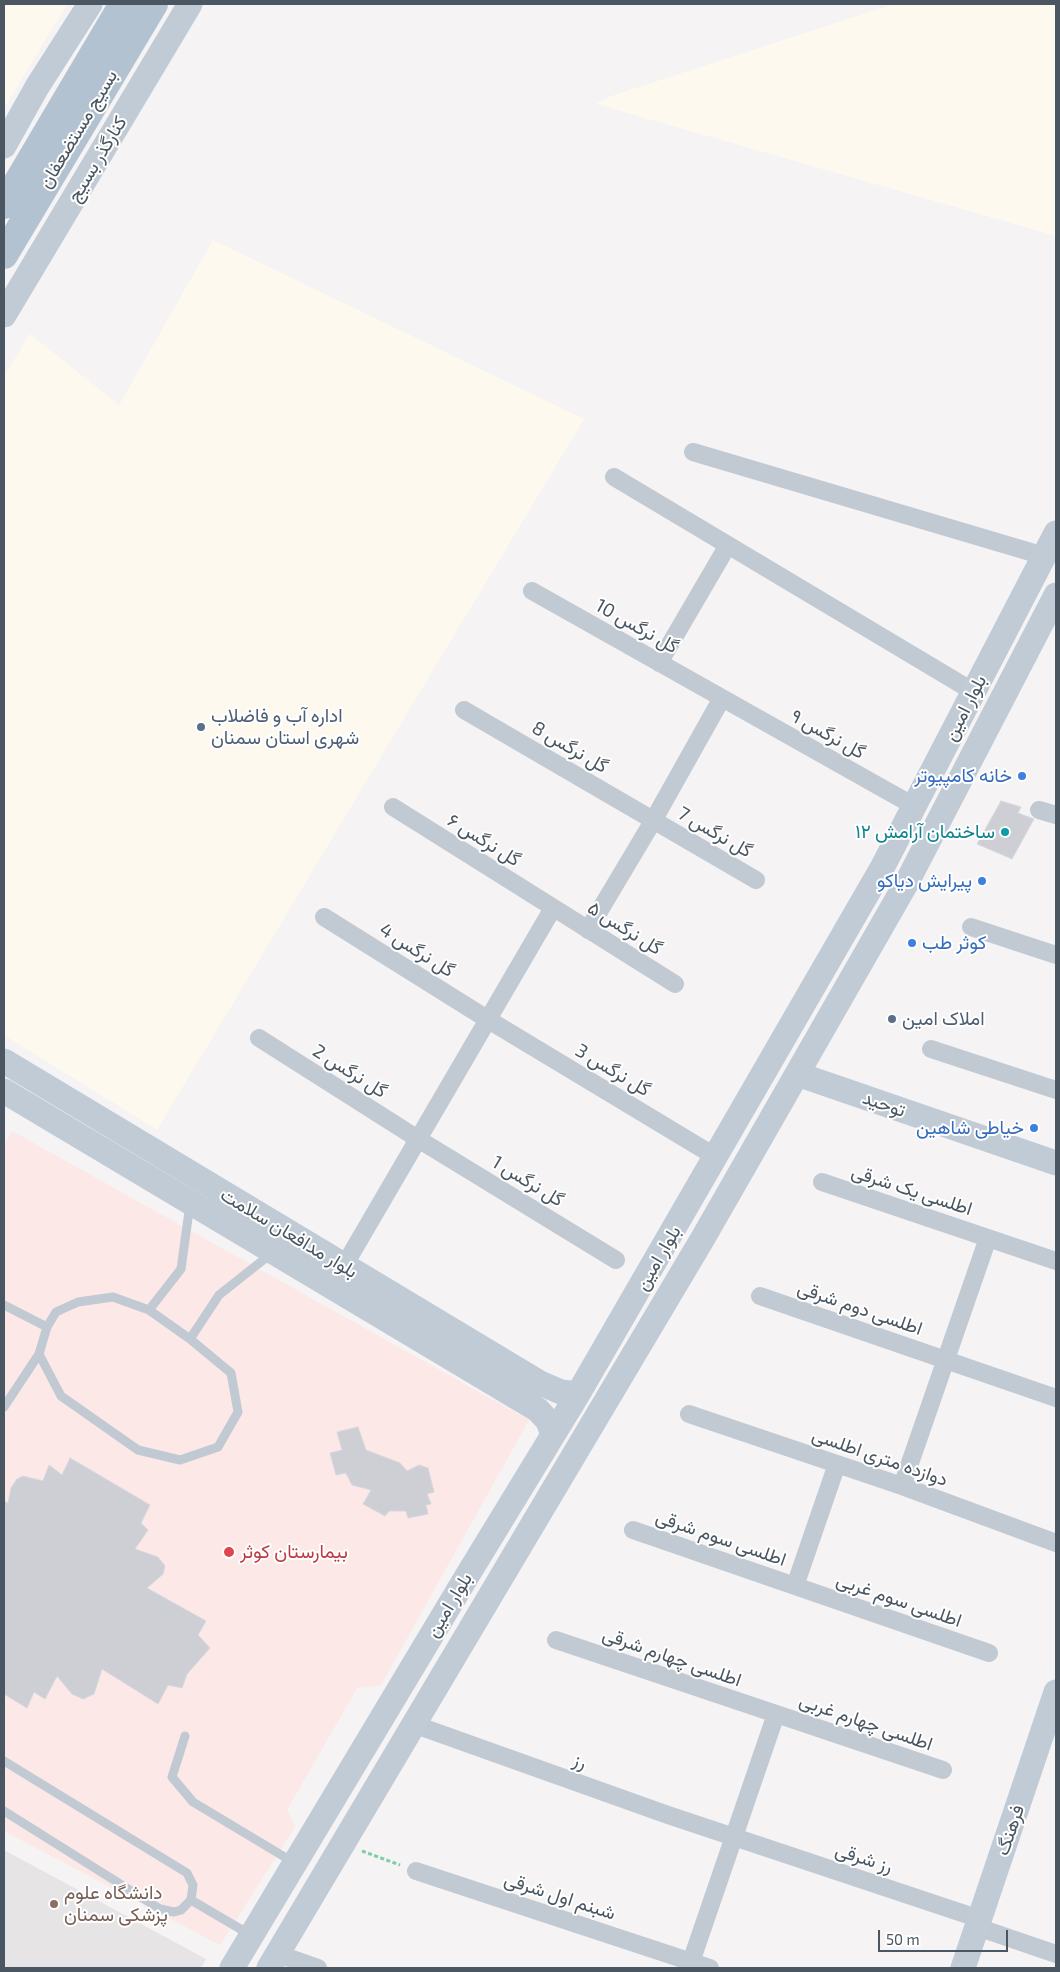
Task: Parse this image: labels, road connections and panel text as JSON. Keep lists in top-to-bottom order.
{
  "streets": {
    "main road": [
      "بسیج مستضعفان",
      "کنارگذر بسیج",
      "بلوار امین",
      "توحید",
      "بلوار مدافعان سلامت",
      "فرهنگ"
    ],
    "street": [
      "گل نرگس 10",
      "گل نرگس ۹",
      "گل نرگس 8",
      "گل نرگس 7",
      "گل نرگس ۶",
      "گل نرگس ۵",
      "گل نرگس 4",
      "گل نرگس 3",
      "گل نرگس 2",
      "گل نرگس 1",
      "اطلسی یک شرقی",
      "اطلسی دوم شرقی",
      "دوازده متری اطلسی",
      "اطلسی سوم شرقی",
      "اطلسی سوم غربی",
      "اطلسی چهارم شرقی",
      "اطلسی چهارم غربی",
      "رز",
      "رز شرقی",
      "شبنم اول شرقی"
    ]
  },
  "crossings": [
    ["گل نرگس 10", "گل نرگس ۹"],
    ["بلوار امین", "گل نرگس ۹"],
    ["بلوار امین", "گل نرگس 3"],
    ["بلوار امین", "توحید"],
    ["بلوار امین", "بلوار مدافعان سلامت"],
    ["بلوار امین", "رز"],
    ["گل نرگس 8", "گل نرگس 7"],
    ["گل نرگس ۶", "گل نرگس ۵"],
    ["گل نرگس 4", "گل نرگس 3"],
    ["گل نرگس 2", "گل نرگس 1"],
    ["اطلسی سوم شرقی", "اطلسی سوم غربی"],
    ["اطلسی چهارم شرقی", "اطلسی چهارم غربی"],
    ["رز", "رز شرقی"],
    ["فرهنگ", "رز شرقی"]
  ],
  "places": [
    "اداره آب و فاضلاب شهری استان سمنان",
    "خانه کامپیوتر",
    "ساختمان آرامش ۱۲",
    "پیرایش دیاکو",
    "کوثر طب",
    "املاک امین",
    "خیاطی شاهین",
    "بیمارستان کوثر",
    "دانشگاه علوم پزشکی سمنان"
  ],
  "scale_bar": "50 m"
}
